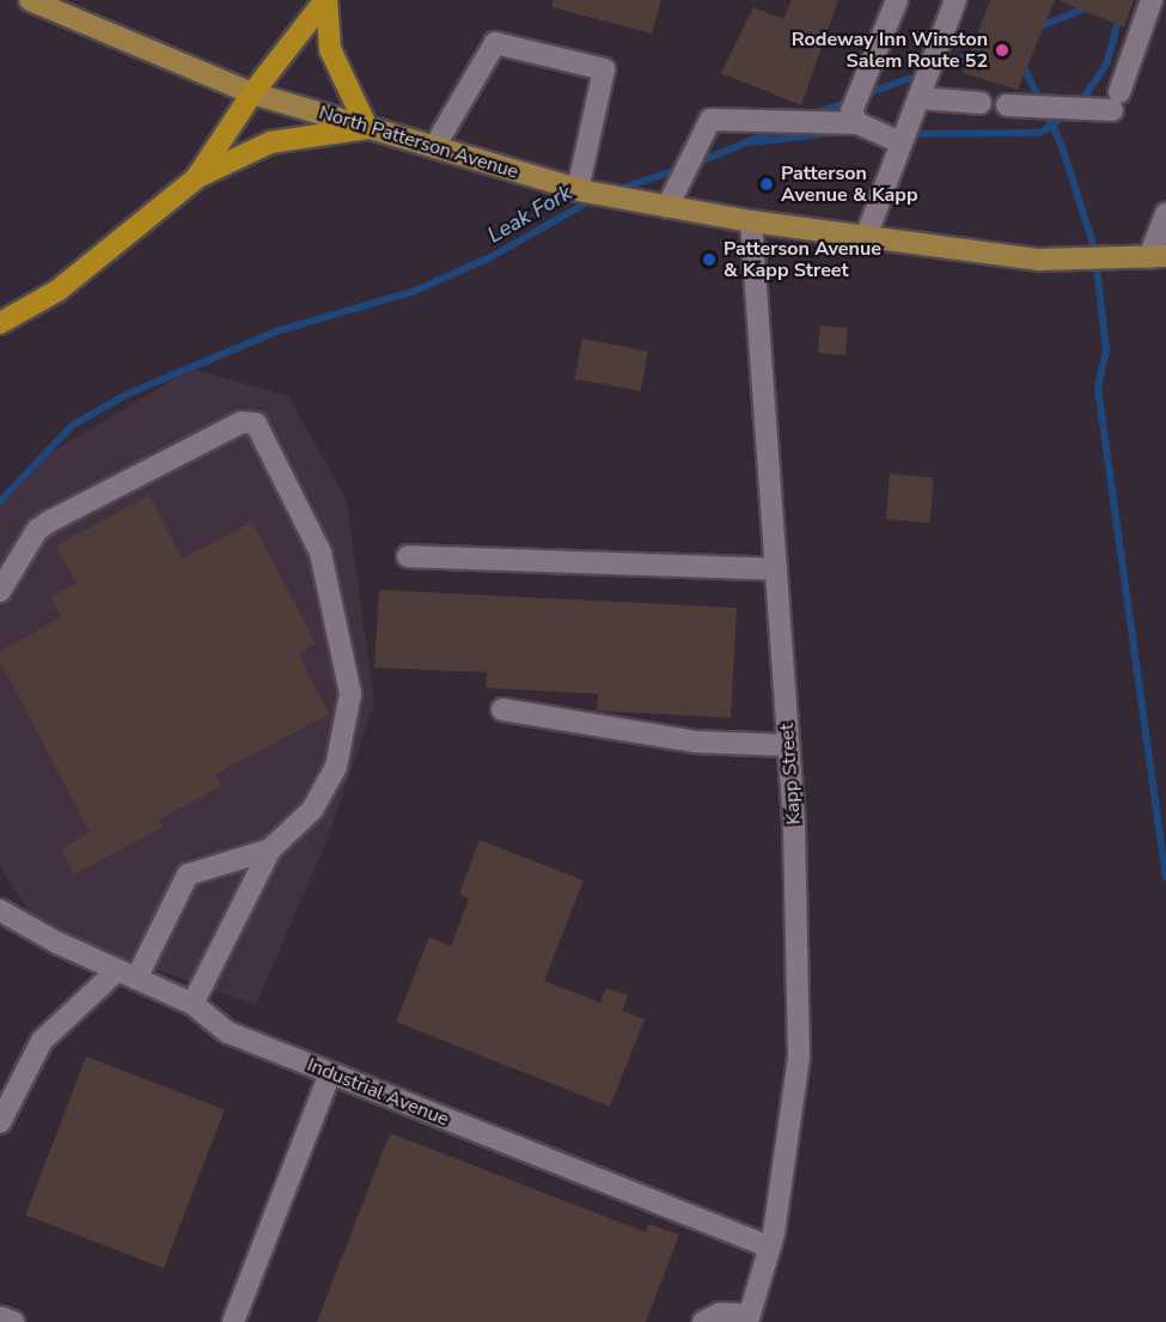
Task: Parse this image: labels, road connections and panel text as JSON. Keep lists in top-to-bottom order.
{
  "streets": {
    "main road": ["North Patterson Avenue"],
    "street": ["Kapp Street", "Industrial Avenue"]
  },
  "crossings": [
    ["North Patterson Avenue", "Kapp Street"],
    ["Kapp Street", "Industrial Avenue"]
  ],
  "water": ["Leak Fork"],
  "places": ["Rodeway Inn Winston Salem Route 52", "Patterson Avenue & Kapp", "Patterson Avenue & Kapp Street"]
}
